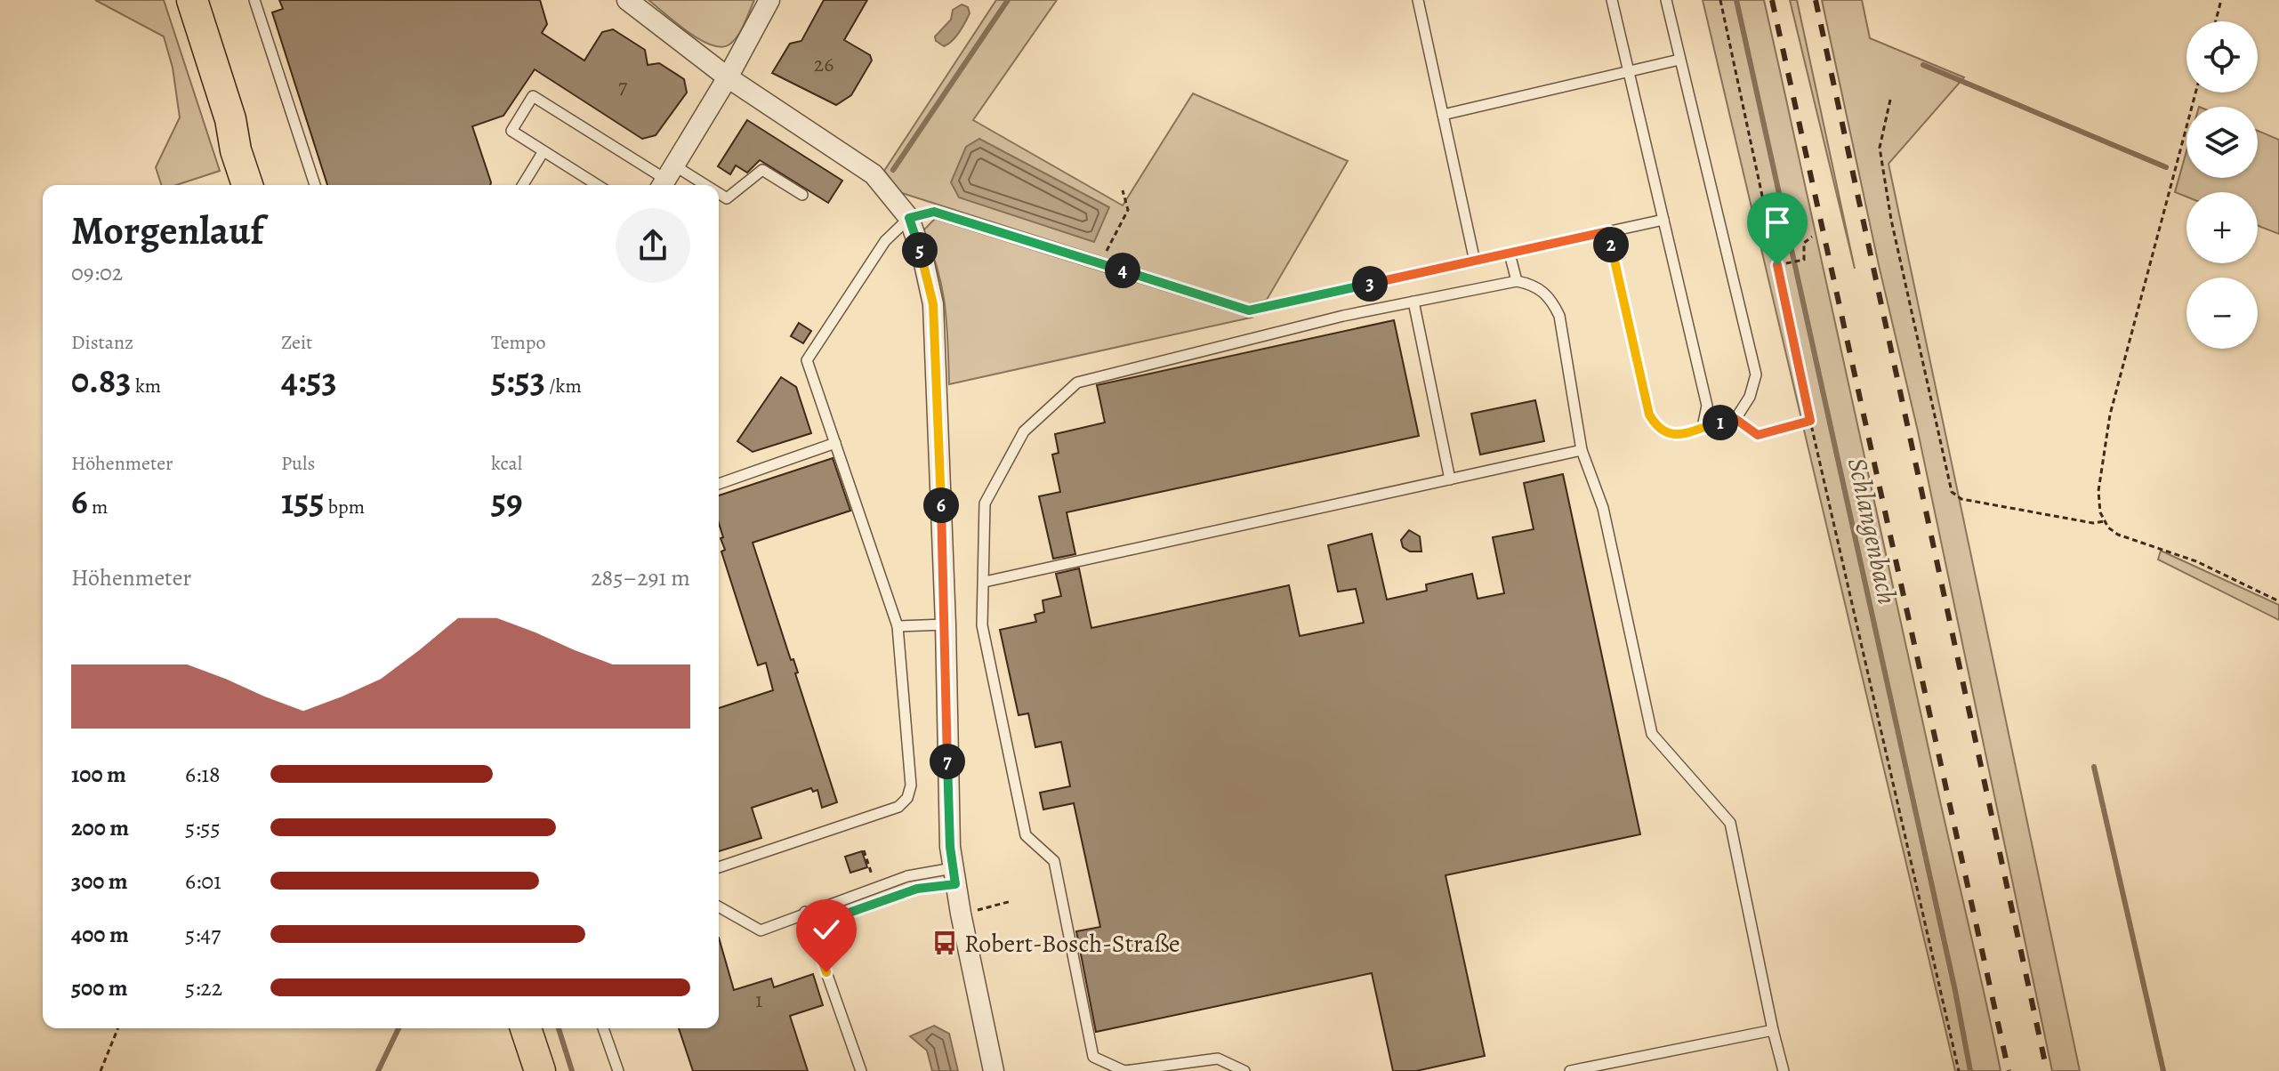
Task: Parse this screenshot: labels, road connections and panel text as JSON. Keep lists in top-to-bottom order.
{
  "water": ["Schlangenbach"],
  "places": {
    "bus stop": ["Robert-Bosch-Straße"]
  },
  "house_numbers": ["26", "7", "1"],
  "page": {
    "map_buttons": ["+", "−"],
    "heading": ["Morgenlauf", "09:02"],
    "pins": [
      "2",
      "5",
      "4",
      "3",
      "1",
      "6",
      "7"
    ],
    "stats": [
      ["Distanz", "0.83 km"],
      ["Zeit", "4:53"],
      ["Tempo", "5:53 /km"],
      ["Höhenmeter", "6 m"],
      ["Puls", "155 bpm"],
      ["kcal", "59"]
    ],
    "chart": ["Höhenmeter", "285–291 m"],
    "list": [
      {
        "name": "100 m",
        "note": "6:18"
      },
      {
        "name": "200 m",
        "note": "5:55"
      },
      {
        "name": "300 m",
        "note": "6:01"
      },
      {
        "name": "400 m",
        "note": "5:47"
      },
      {
        "name": "500 m",
        "note": "5:22"
      }
    ]
  }
}
